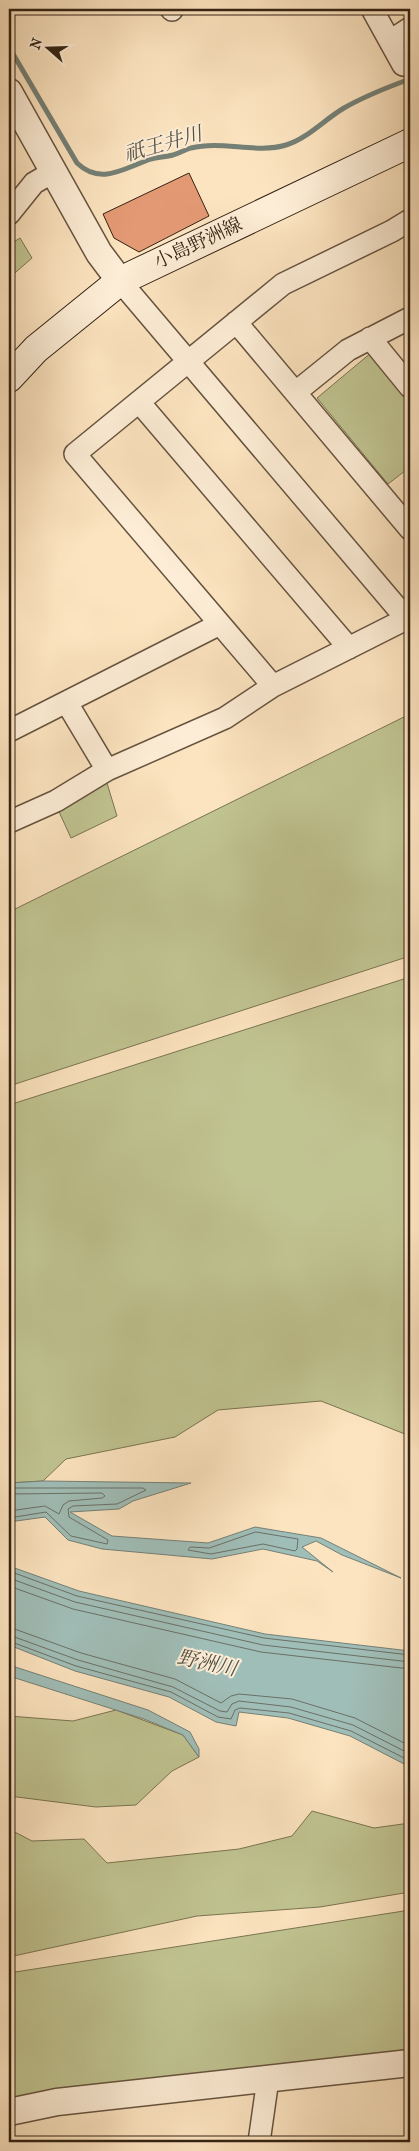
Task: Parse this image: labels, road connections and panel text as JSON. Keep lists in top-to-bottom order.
{
  "streets": {
    "main road": ["小島野洲線"]
  },
  "water": ["祇王井川", "野洲川"],
  "north": "left"
}
